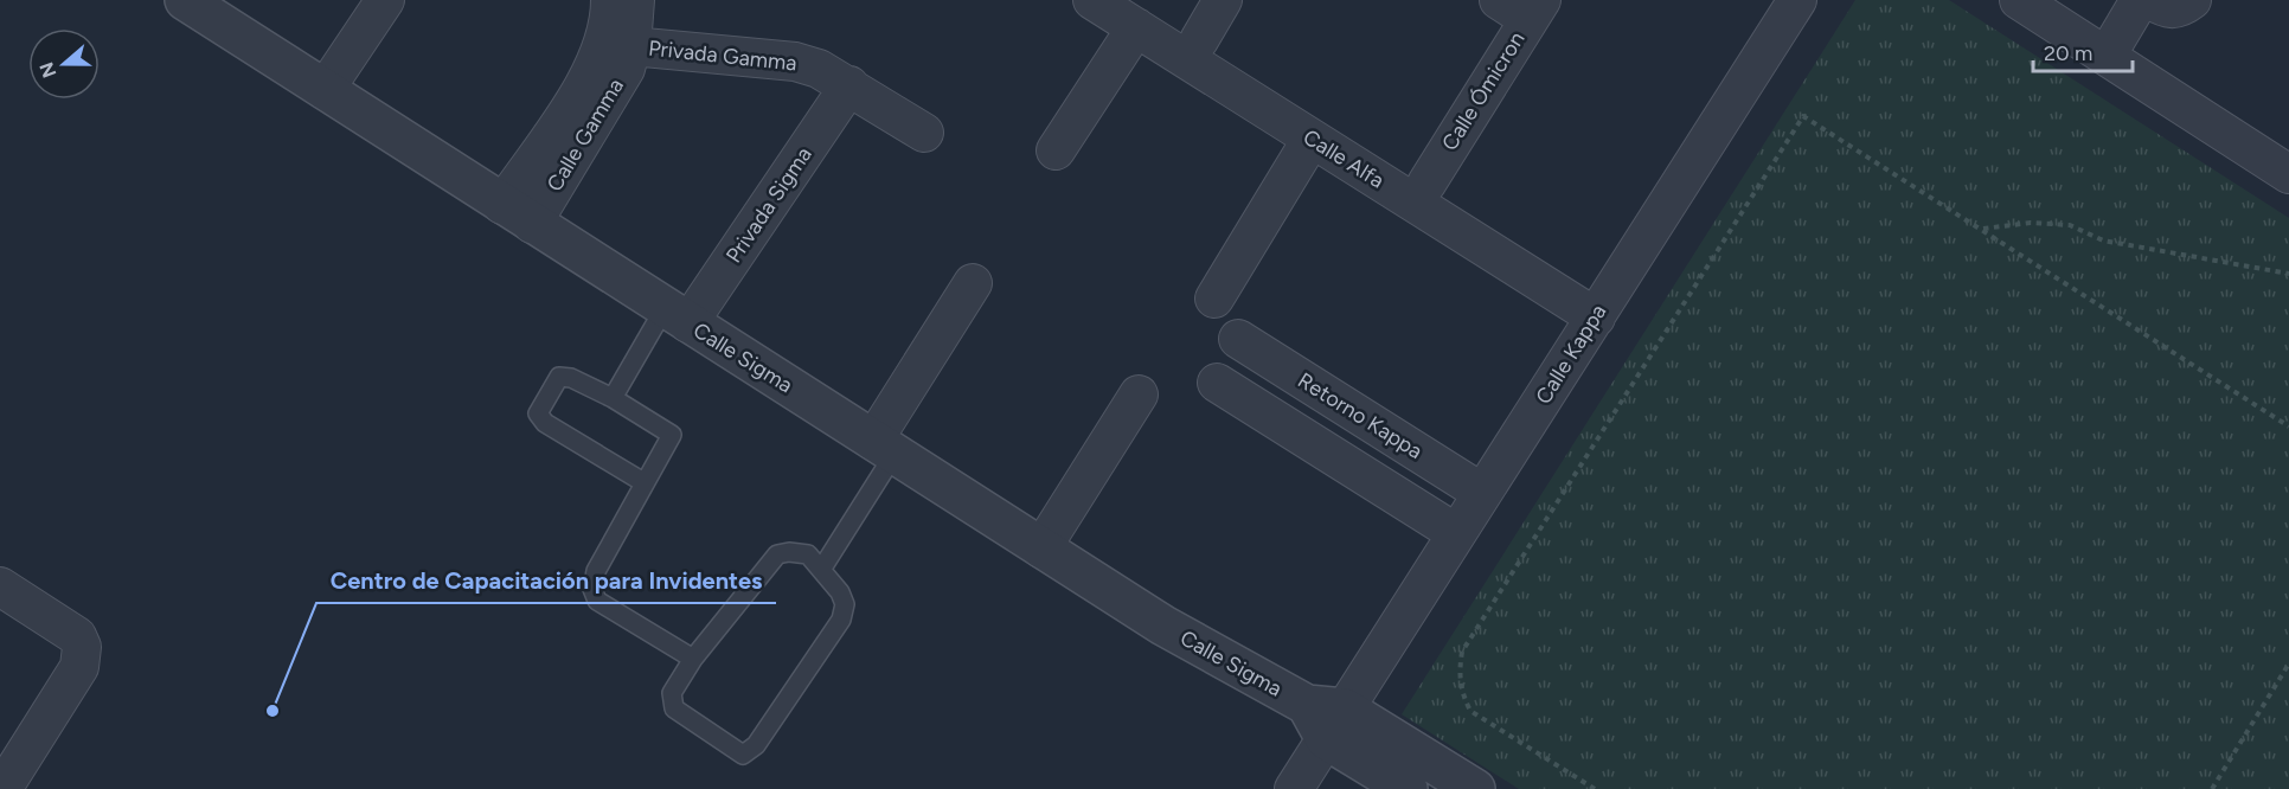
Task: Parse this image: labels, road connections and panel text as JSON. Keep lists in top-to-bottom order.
{
  "streets": {
    "street": [
      "Privada Gamma",
      "Calle Ómicron",
      "Calle Gamma",
      "Calle Alfa",
      "Privada Sigma",
      "Calle Kappa",
      "Calle Sigma",
      "Retorno Kappa"
    ]
  },
  "crossings": [
    ["Privada Gamma", "Calle Gamma"],
    ["Privada Gamma", "Privada Sigma"],
    ["Calle Ómicron", "Calle Alfa"],
    ["Calle Gamma", "Calle Sigma"],
    ["Calle Alfa", "Calle Kappa"],
    ["Privada Sigma", "Calle Sigma"],
    ["Calle Kappa", "Calle Sigma"],
    ["Calle Kappa", "Retorno Kappa"]
  ],
  "places": ["Centro de Capacitación para Invidentes"],
  "scale_bar": "20 m",
  "north": "left"
}
